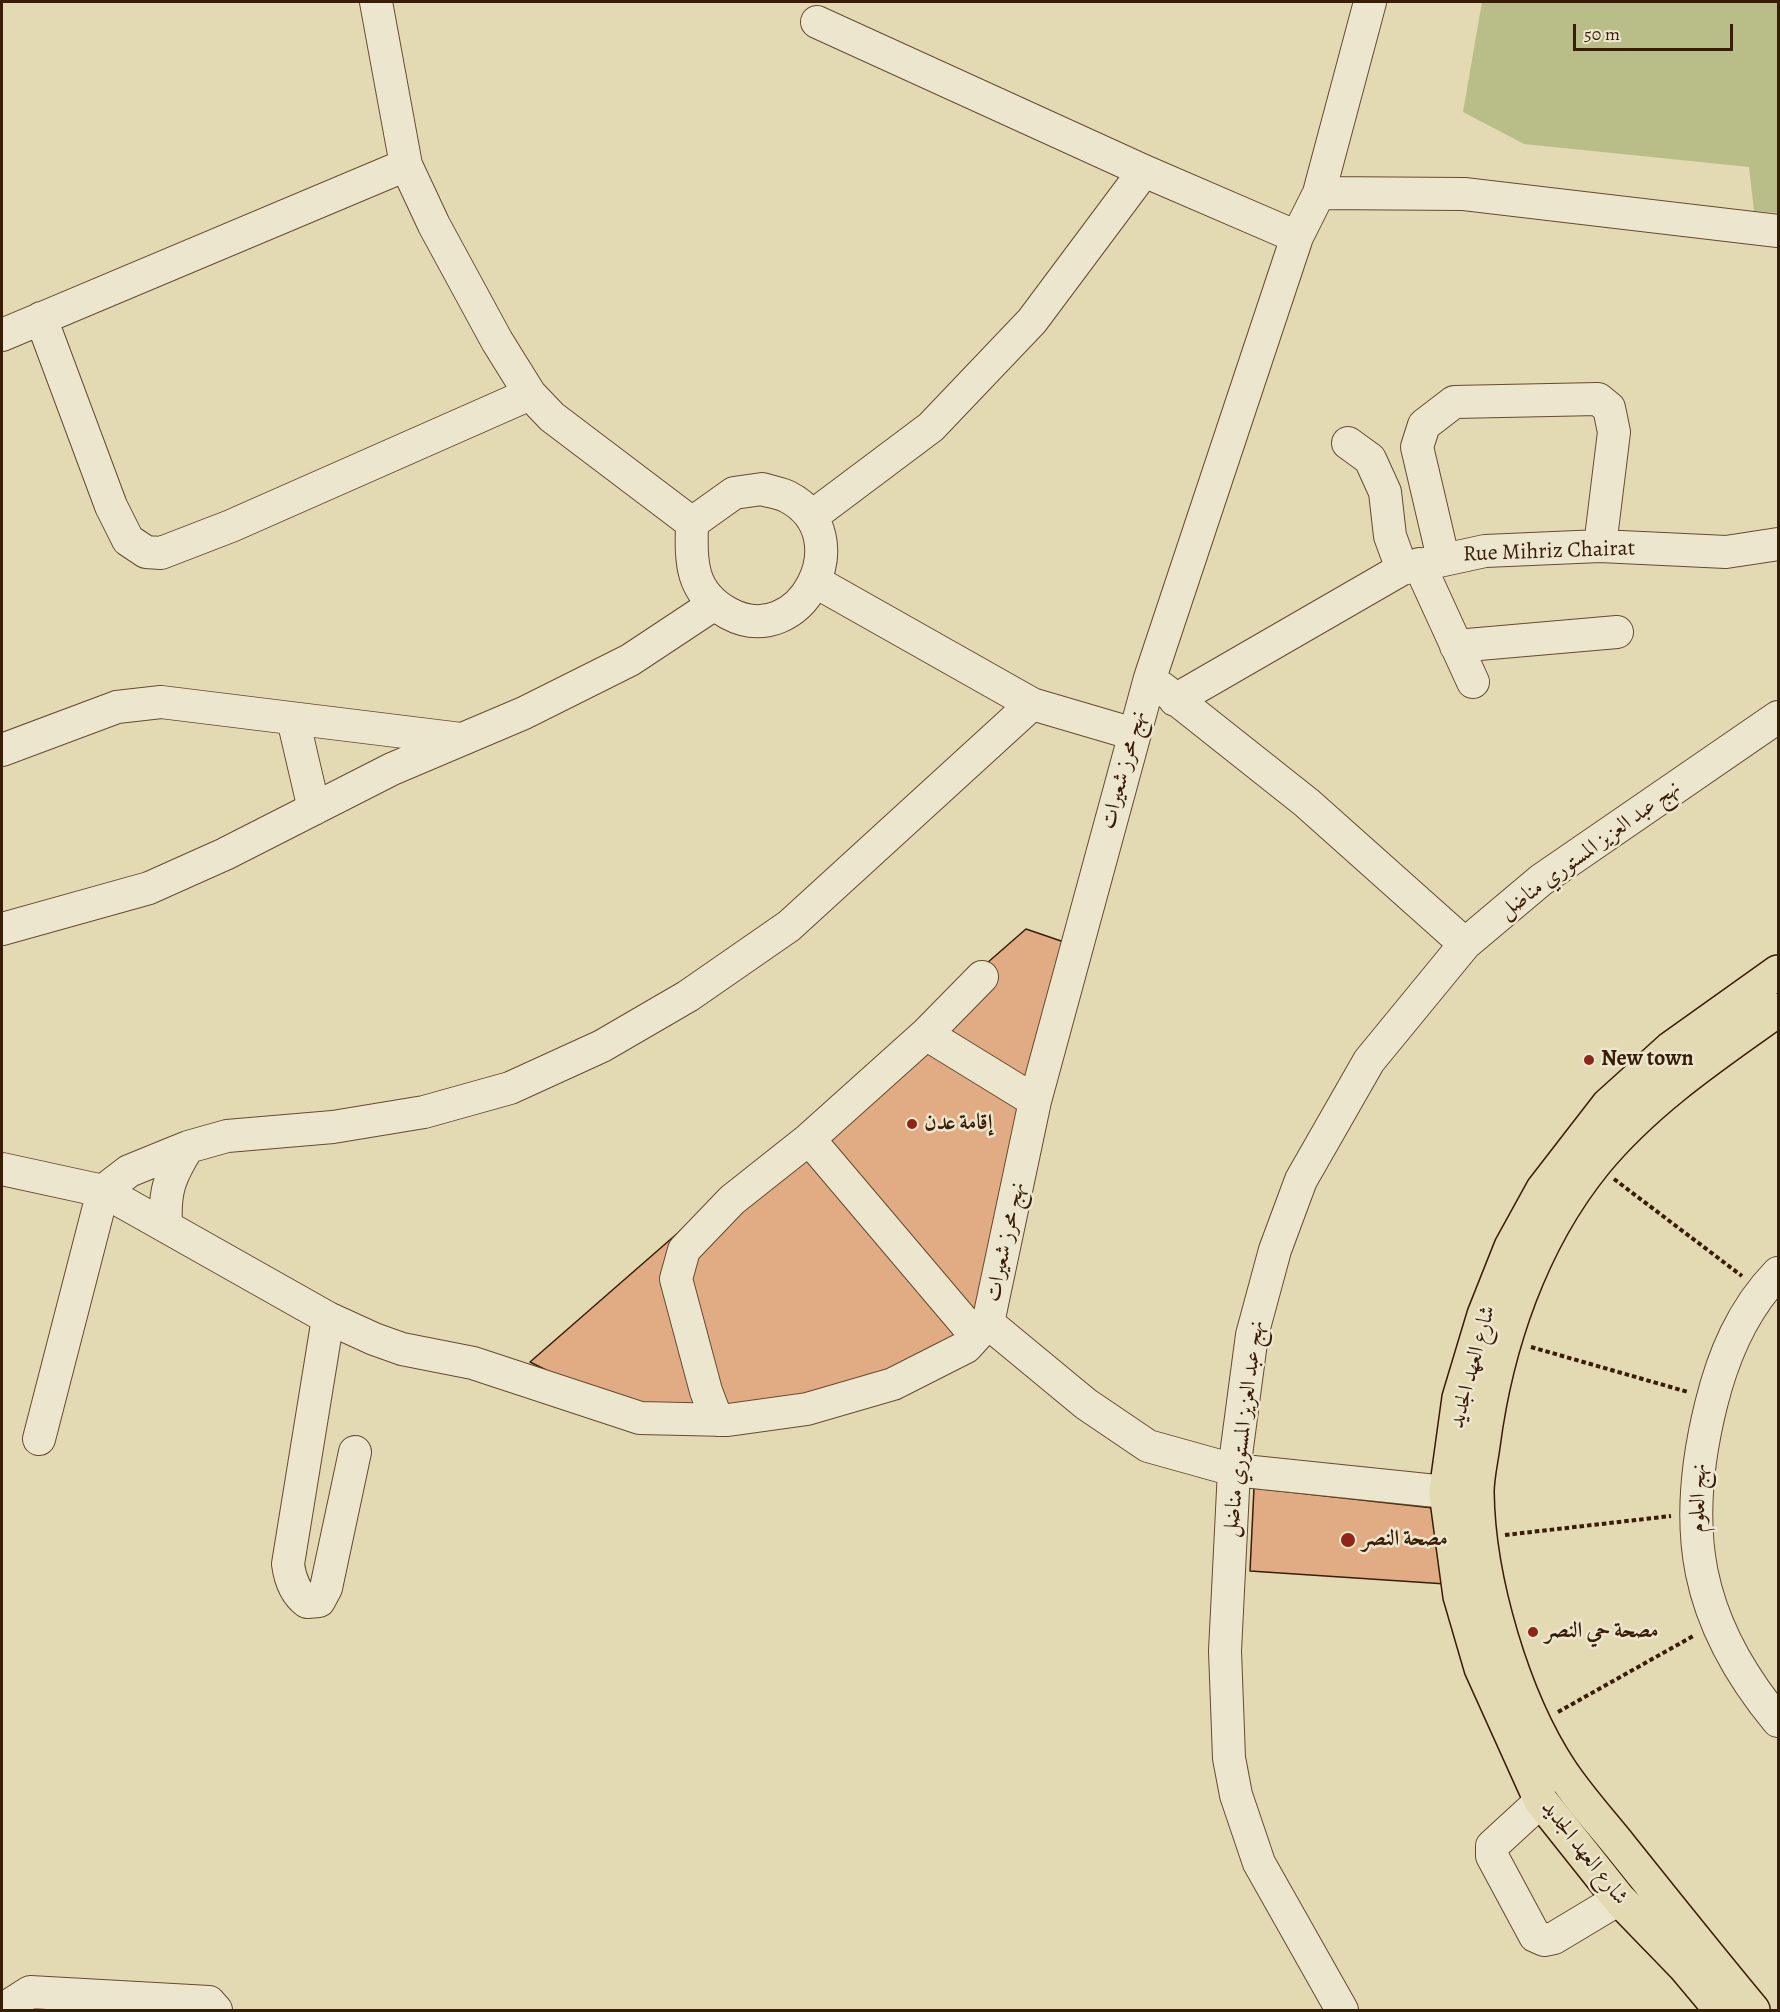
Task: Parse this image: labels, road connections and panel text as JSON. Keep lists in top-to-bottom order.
{
  "streets": {
    "main road": ["شارع العهد الجديد"],
    "street": [
      "Rue Mihriz Chairat",
      "نهج محرز شعيرات",
      "نهج عبد العزيز المستوري مناضل",
      "نهج العلوم"
    ]
  },
  "crossings": [
    ["نهج محرز شعيرات", "نهج عبد العزيز المستوري مناضل"],
    ["نهج محرز شعيرات", "شارع العهد الجديد"]
  ],
  "places": [
    "New town",
    "إقامة عدن",
    "مصحة النصر",
    "مصحة حي النصر"
  ],
  "scale_bar": "50 m"
}
